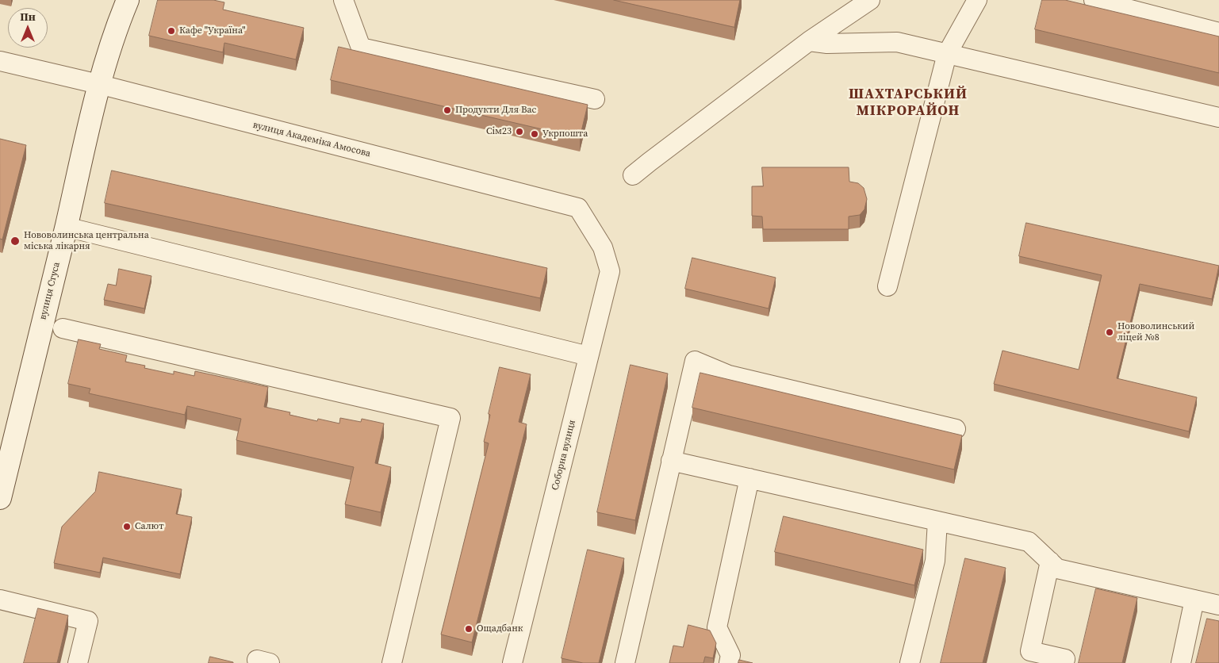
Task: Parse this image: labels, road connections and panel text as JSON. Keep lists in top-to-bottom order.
{
  "streets": {
    "street": ["вулиця Академіка Амосова", "вулиця Стуса", "Соборна вулиця"]
  },
  "crossings": [
    ["вулиця Академіка Амосова", "вулиця Стуса"],
    ["вулиця Академіка Амосова", "Соборна вулиця"]
  ],
  "districts": ["ШАХТАРСЬКИЙ МІКРОРАЙОН"],
  "places": [
    "Кафе \"Україна\"",
    "Продукти Для Вас",
    "Сім23",
    "Укрпошта",
    "Нововолинська центральна міська лікарня",
    "Нововолинський ліцей №8",
    "Салют",
    "Ощадбанк"
  ],
  "north": "top"
}
